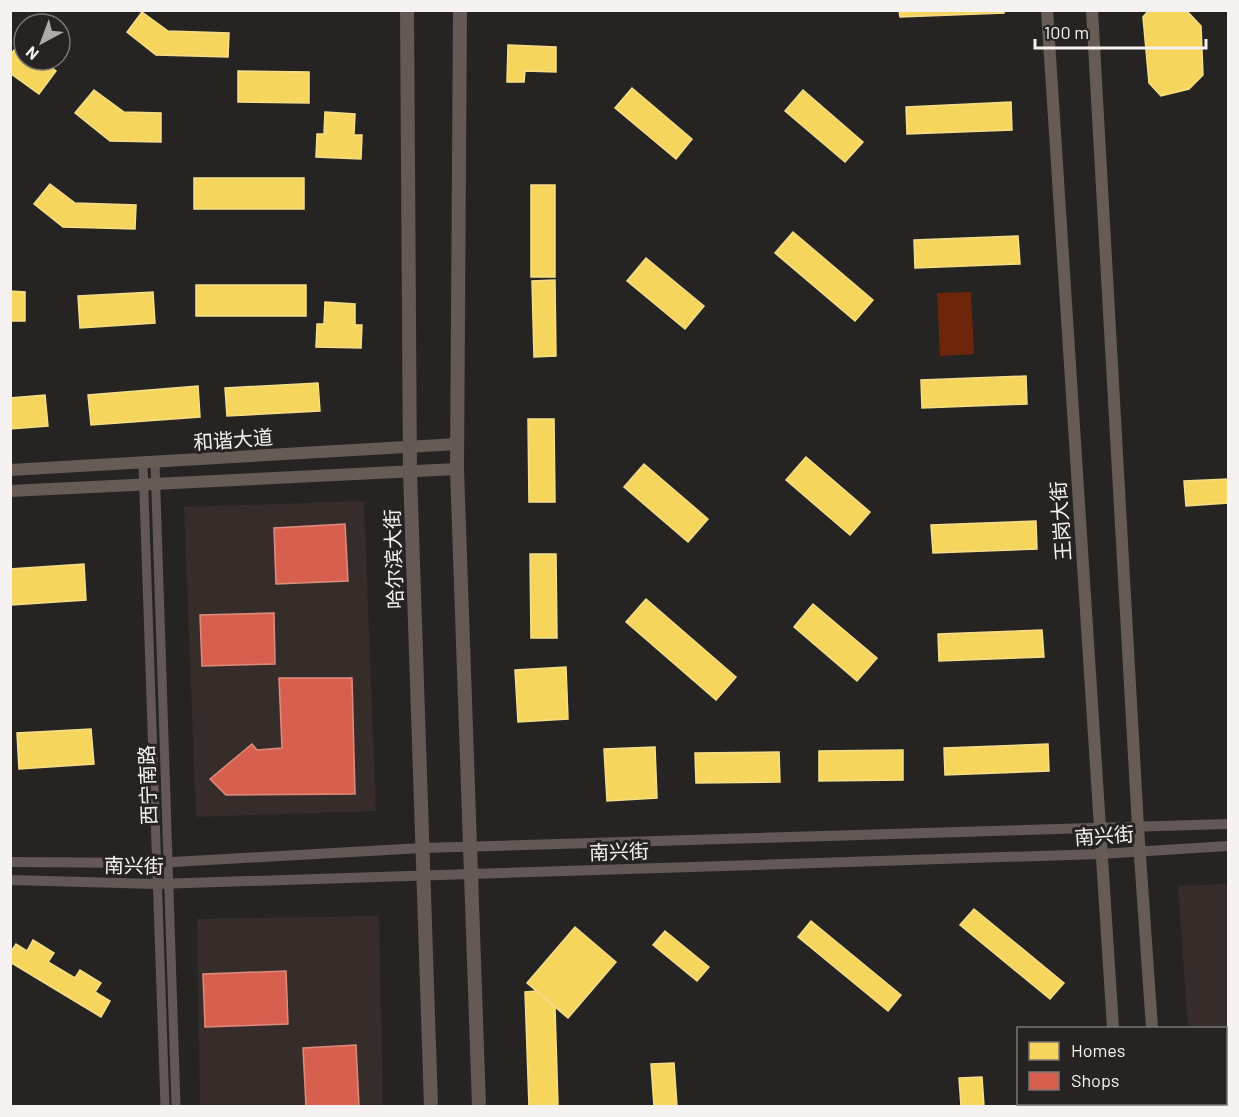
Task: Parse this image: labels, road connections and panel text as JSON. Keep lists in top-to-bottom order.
{
  "streets": {
    "main road": ["和谐大道", "王岗大街", "哈尔滨大街"],
    "street": ["西宁南路", "南兴街"]
  },
  "crossings": [
    ["和谐大道", "哈尔滨大街"],
    ["和谐大道", "西宁南路"],
    ["王岗大街", "南兴街"],
    ["哈尔滨大街", "南兴街"],
    ["西宁南路", "南兴街"]
  ],
  "legend": ["Homes", "Shops"],
  "scale_bar": "100 m",
  "north": "bottom left"
}
